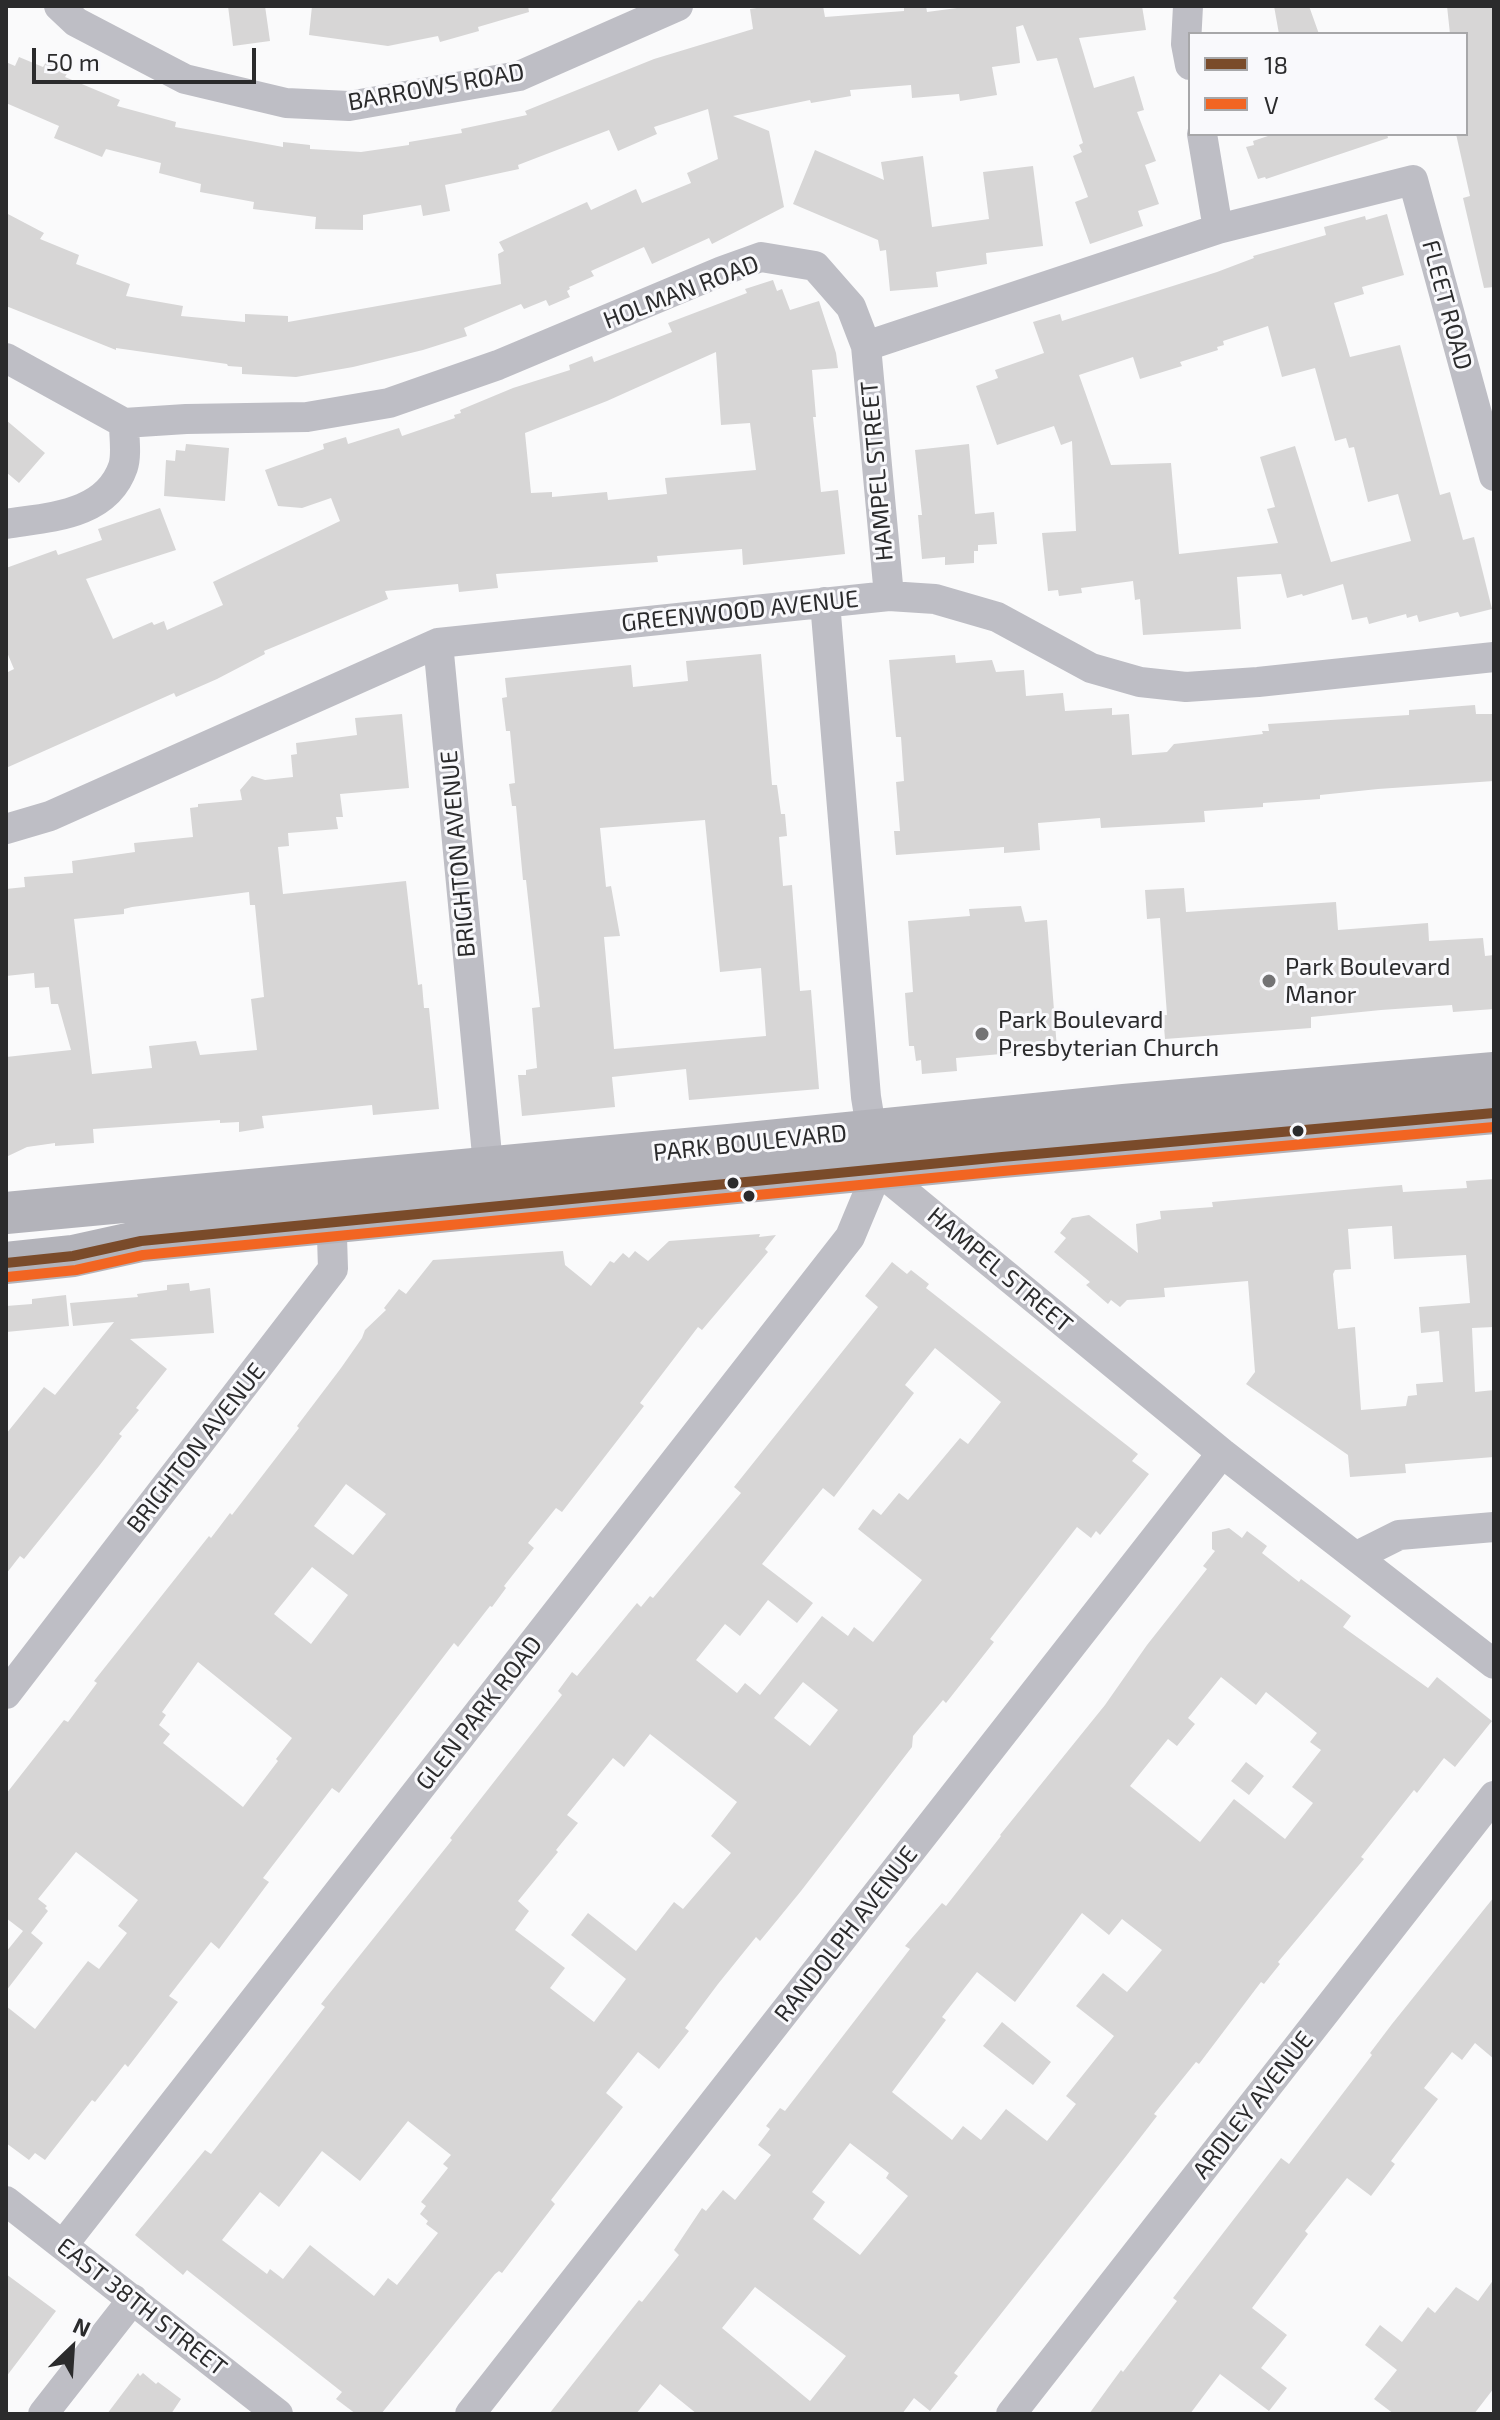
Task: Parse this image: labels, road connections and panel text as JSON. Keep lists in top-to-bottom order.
{
  "streets": {
    "main road": ["PARK BOULEVARD"],
    "street": [
      "BARROWS ROAD",
      "HOLMAN ROAD",
      "FLEET ROAD",
      "HAMPEL STREET",
      "GREENWOOD AVENUE",
      "BRIGHTON AVENUE",
      "GLEN PARK ROAD",
      "RANDOLPH AVENUE",
      "ARDLEY AVENUE",
      "EAST 38TH STREET"
    ]
  },
  "crossings": [
    ["HOLMAN ROAD", "HAMPEL STREET"],
    ["HAMPEL STREET", "GREENWOOD AVENUE"],
    ["HAMPEL STREET", "PARK BOULEVARD"],
    ["HAMPEL STREET", "GLEN PARK ROAD"],
    ["HAMPEL STREET", "RANDOLPH AVENUE"],
    ["GREENWOOD AVENUE", "BRIGHTON AVENUE"],
    ["BRIGHTON AVENUE", "PARK BOULEVARD"],
    ["PARK BOULEVARD", "GLEN PARK ROAD"],
    ["GLEN PARK ROAD", "EAST 38TH STREET"]
  ],
  "places": ["Park Boulevard Manor", "Park Boulevard Presbyterian Church"],
  "lines": ["transit line 18", "transit line V"],
  "legend": ["18", "V"],
  "scale_bar": "50 m",
  "north": "top right"
}
